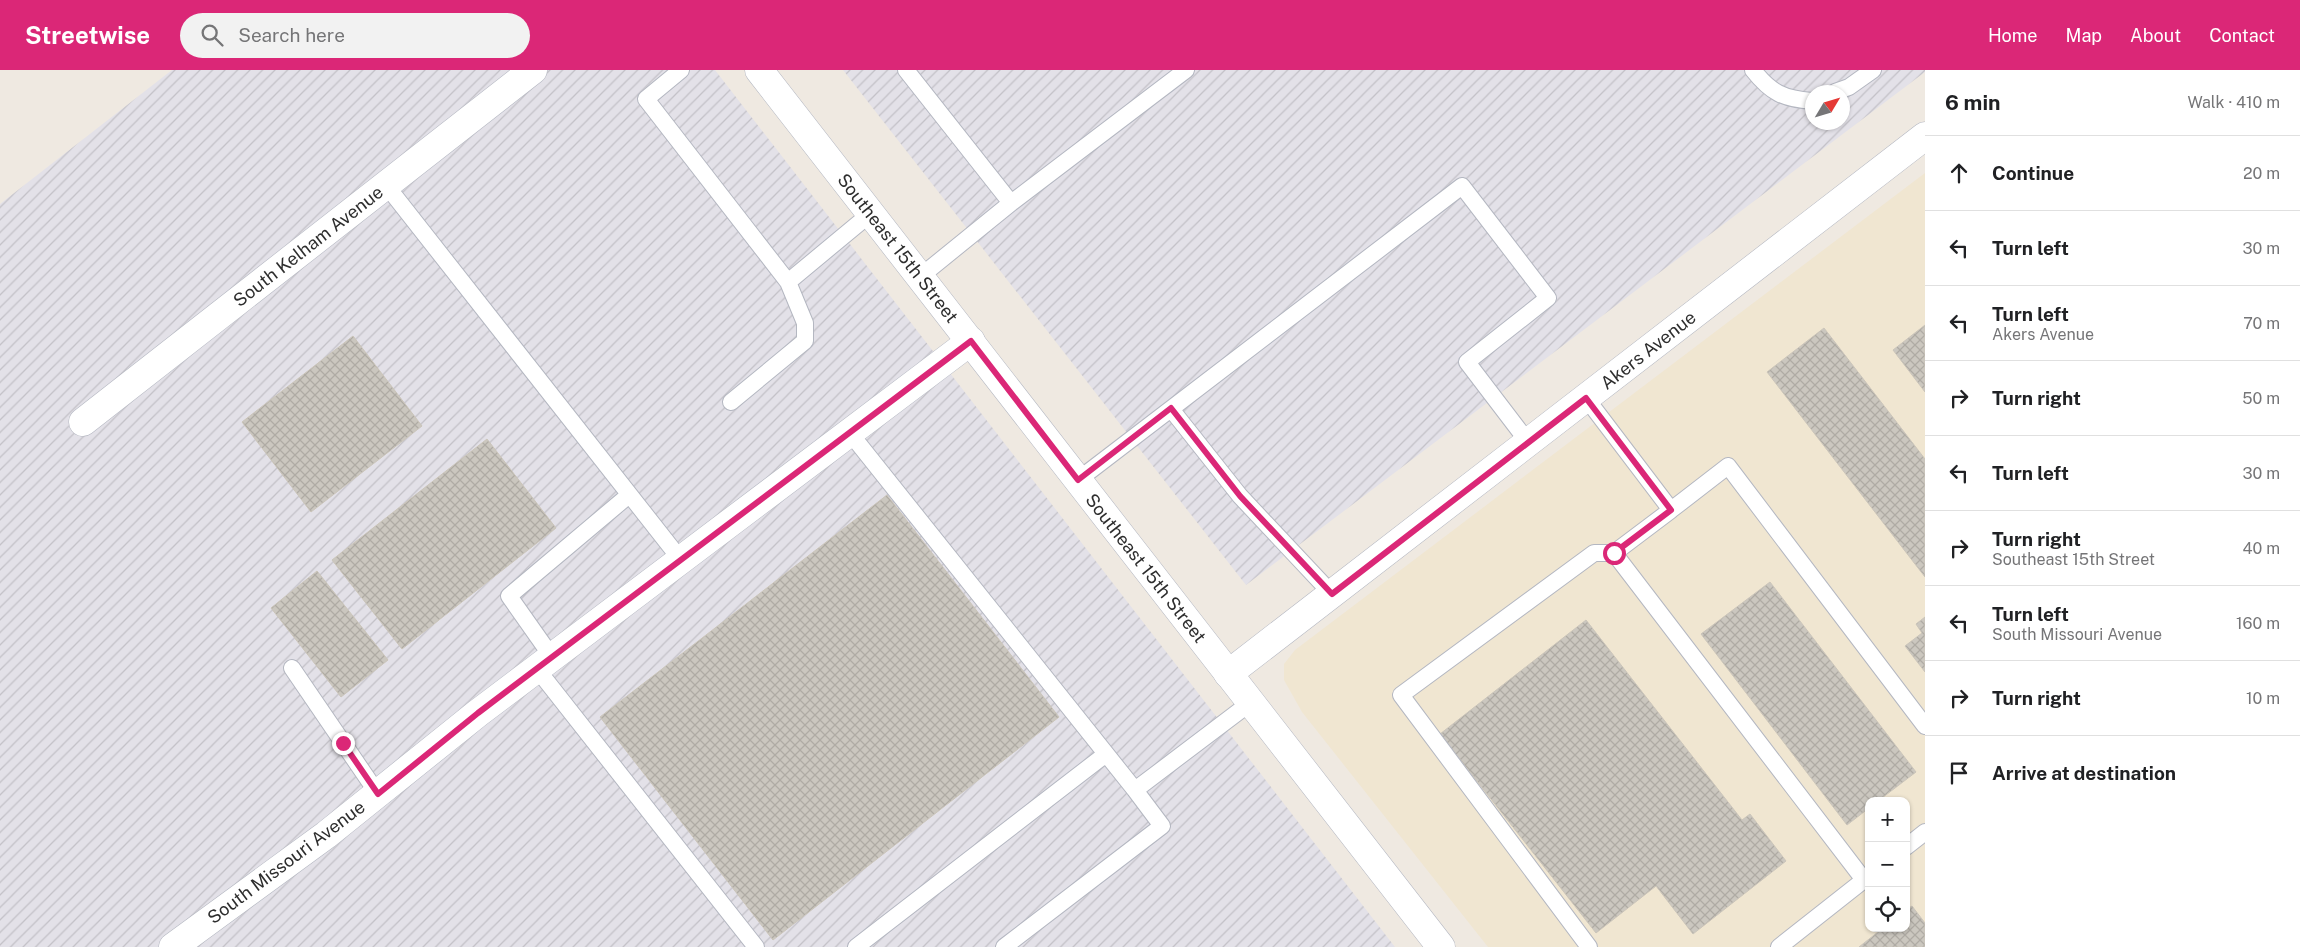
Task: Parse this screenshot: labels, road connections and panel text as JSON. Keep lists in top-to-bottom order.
{
  "streets": {
    "street": [
      "South Kelham Avenue",
      "Southeast 15th Street",
      "Akers Avenue",
      "South Missouri Avenue"
    ]
  },
  "crossings": [
    ["Southeast 15th Street", "Akers Avenue"],
    ["Southeast 15th Street", "South Missouri Avenue"]
  ],
  "north": "top right",
  "page": {
    "header": "Streetwise",
    "search": "Search here",
    "nav": [
      "Home",
      "Map",
      "About",
      "Contact"
    ],
    "heading": ["6 min", "Walk · 410 m"],
    "list": [
      ["Continue", "20 m"],
      ["Turn left", "30 m"],
      ["Turn left", "Akers Avenue", "70 m"],
      ["Turn right", "50 m"],
      ["Turn left", "30 m"],
      ["Turn right", "Southeast 15th Street", "40 m"],
      ["Turn left", "South Missouri Avenue", "160 m"],
      ["Turn right", "10 m"],
      "Arrive at destination"
    ],
    "map_buttons": ["+", "−"]
  }
}
